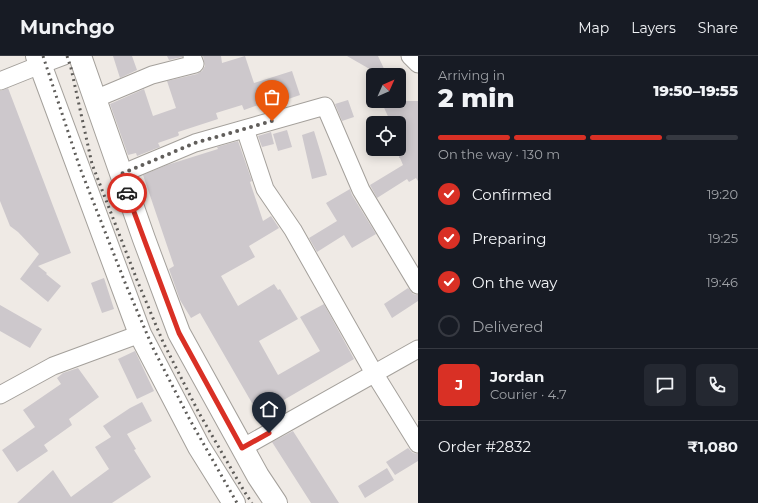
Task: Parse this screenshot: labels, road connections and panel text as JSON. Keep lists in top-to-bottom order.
{
  "north": "top right",
  "page": {
    "header": "Munchgo",
    "nav": ["Map", "Layers", "Share"],
    "heading": ["2 min", "Arriving in", "19:50–19:55"],
    "panel": [
      "Jordan",
      "Courier · 4.7",
      "Order #2832",
      "₹1,080"
    ],
    "bar": "On the way · 130 m",
    "list": [
      ["Confirmed", "19:20"],
      ["Preparing", "19:25"],
      ["On the way", "19:46"],
      "Delivered"
    ],
    "round": "J"
  }
}
